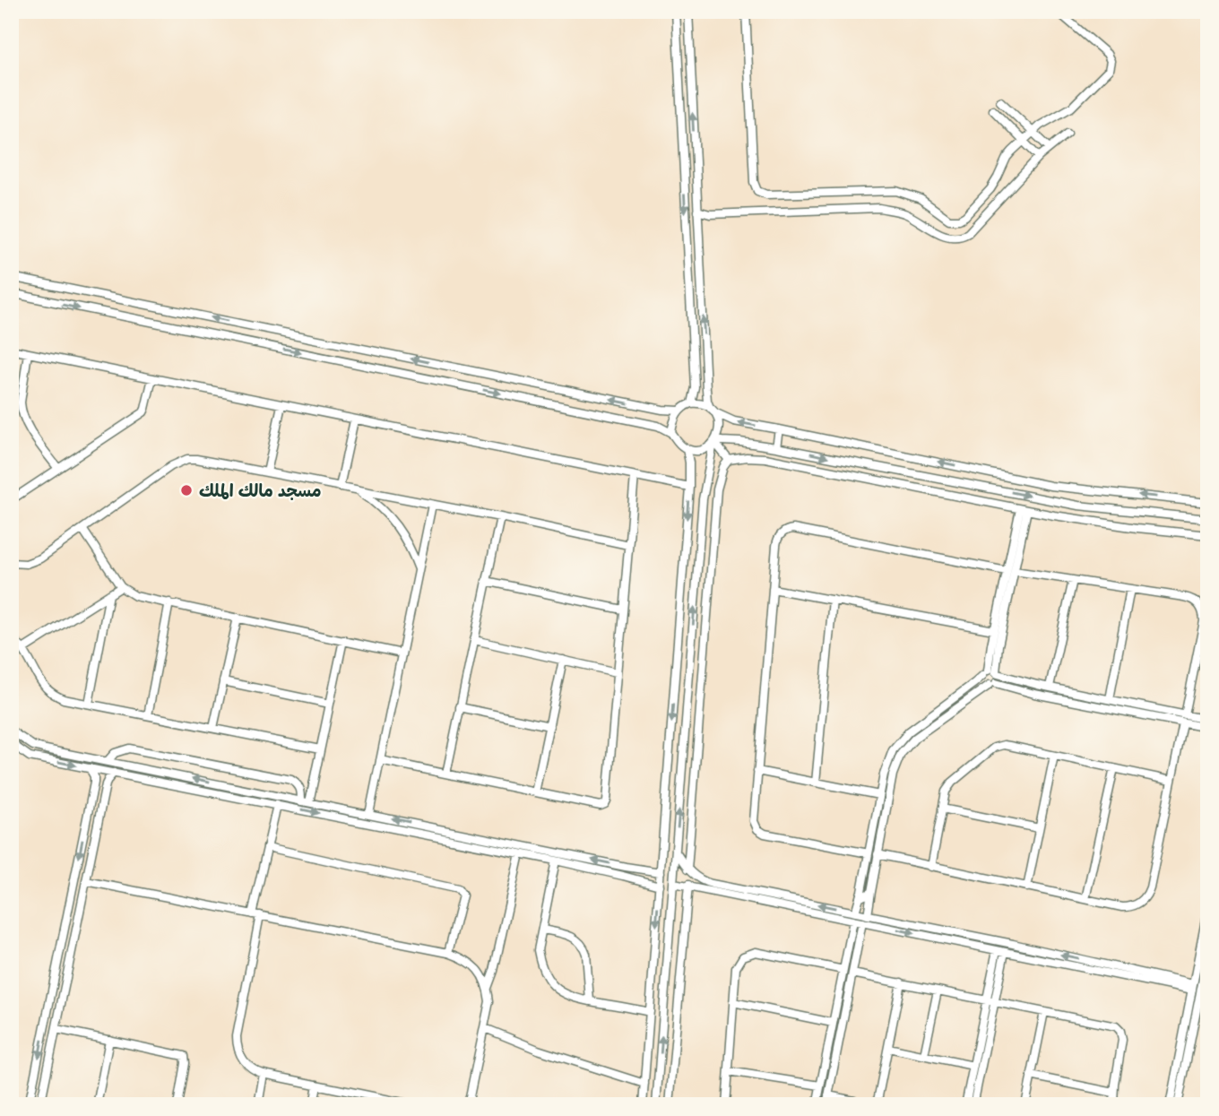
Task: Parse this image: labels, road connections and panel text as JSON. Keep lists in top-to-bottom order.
{
  "places": ["مسجد مالك الملك"]
}
